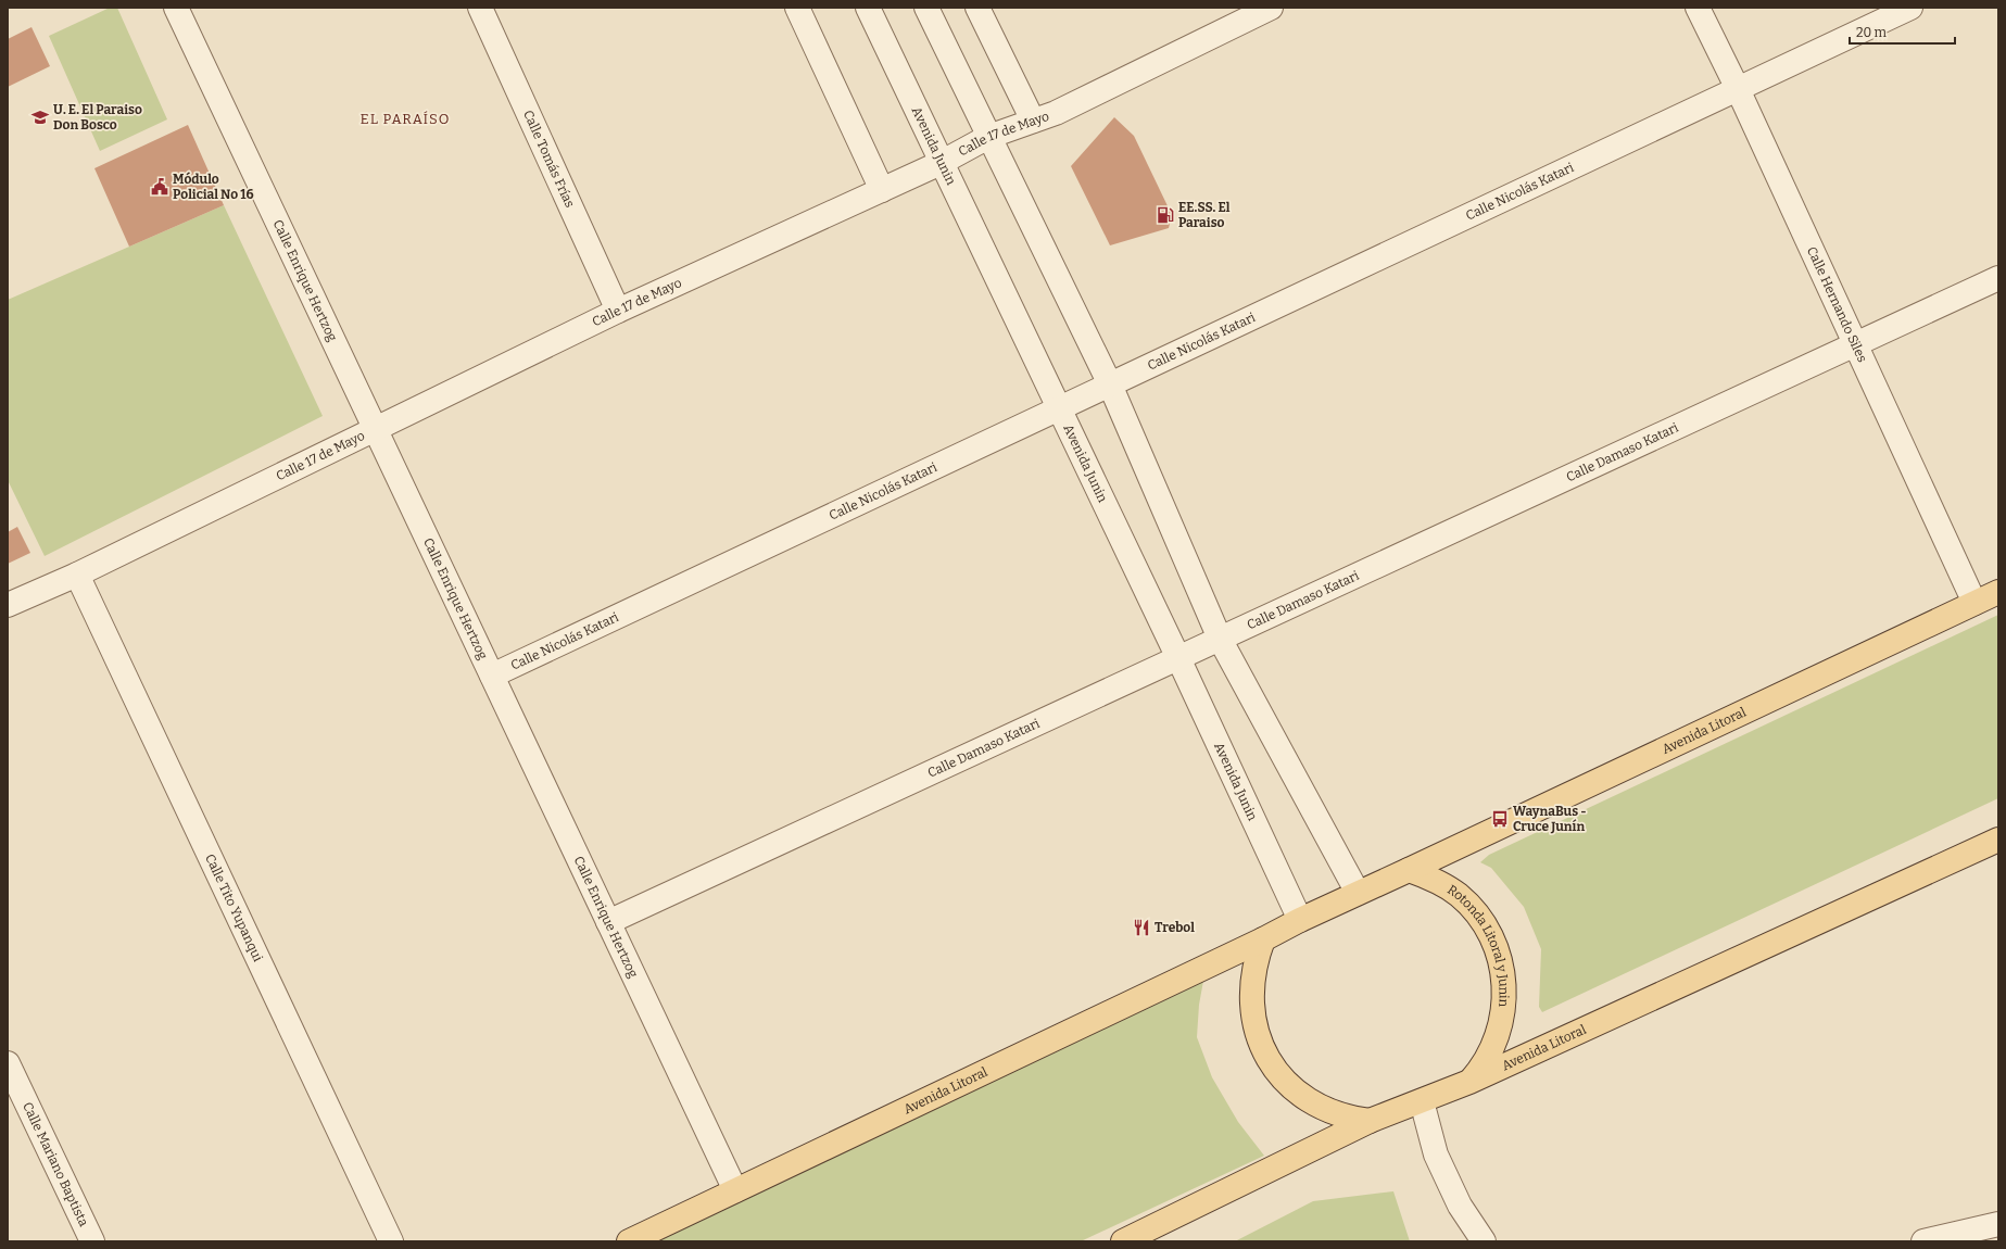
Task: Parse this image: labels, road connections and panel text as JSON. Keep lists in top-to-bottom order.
{
  "streets": {
    "main road": ["Avenida Litoral", "Rotonda Litoral y Junin"],
    "street": [
      "Calle 17 de Mayo",
      "Avenida Junin",
      "Calle Tomás Frías",
      "Calle Nicolás Katari",
      "Calle Enrique Hertzog",
      "Calle Hernando Siles",
      "Calle Damaso Katari",
      "Calle Tito Yupanqui",
      "Calle Mariano Baptista"
    ]
  },
  "crossings": [
    ["Calle 17 de Mayo", "Avenida Junin"],
    ["Calle 17 de Mayo", "Calle Tomás Frías"],
    ["Calle 17 de Mayo", "Calle Enrique Hertzog"],
    ["Calle 17 de Mayo", "Calle Tito Yupanqui"],
    ["Avenida Junin", "Calle Nicolás Katari"],
    ["Avenida Junin", "Calle Damaso Katari"],
    ["Calle Nicolás Katari", "Calle Enrique Hertzog"],
    ["Calle Nicolás Katari", "Calle Hernando Siles"],
    ["Calle Enrique Hertzog", "Calle Damaso Katari"],
    ["Calle Enrique Hertzog", "Avenida Litoral"],
    ["Calle Hernando Siles", "Calle Damaso Katari"],
    ["Calle Hernando Siles", "Avenida Litoral"],
    ["Avenida Litoral", "Rotonda Litoral y Junin"]
  ],
  "districts": ["EL PARAÍSO"],
  "places": {
    "school or university": ["U. E. El Paraiso Don Bosco"],
    "public building": ["Módulo Policial No 16"],
    "fuel station": ["EE.SS. El Paraiso"],
    "bus stop": ["WaynaBus - Cruce Junín"],
    "restaurant": ["Trebol"]
  },
  "scale_bar": "20 m"
}
